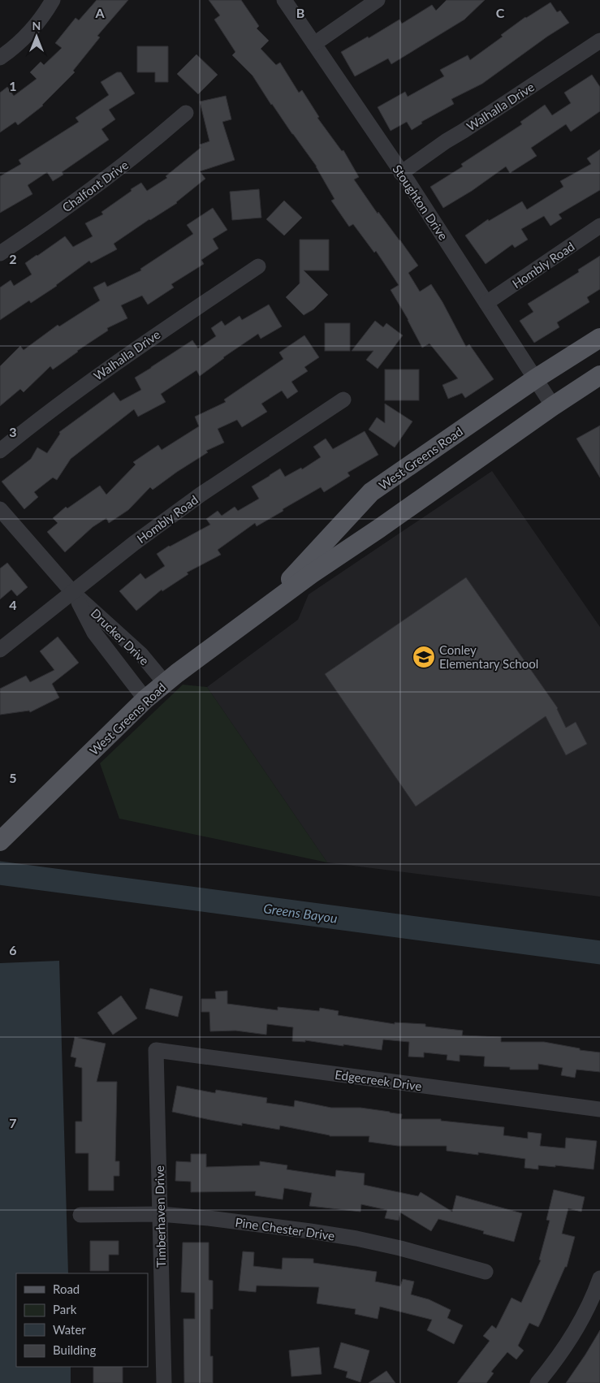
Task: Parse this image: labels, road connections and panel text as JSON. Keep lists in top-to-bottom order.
{
  "streets": {
    "main road": ["West Greens Road"],
    "street": [
      "Walhalla Drive",
      "Chalfont Drive",
      "Stoughton Drive",
      "Hombly Road",
      "Drucker Drive",
      "Edgecreek Drive",
      "Timberhaven Drive",
      "Pine Chester Drive"
    ]
  },
  "crossings": [
    ["Walhalla Drive", "Stoughton Drive"],
    ["Stoughton Drive", "Hombly Road"],
    ["Stoughton Drive", "West Greens Road"],
    ["Hombly Road", "Drucker Drive"],
    ["West Greens Road", "Drucker Drive"],
    ["Edgecreek Drive", "Timberhaven Drive"],
    ["Timberhaven Drive", "Pine Chester Drive"]
  ],
  "water": ["Greens Bayou"],
  "places": {
    "school or university": ["Conley Elementary School"]
  },
  "legend": [
    "Road",
    "Park",
    "Water",
    "Building"
  ],
  "north": "top",
  "grid": {
    "columns": ["A", "B", "C"],
    "rows": [
      "1",
      "2",
      "3",
      "4",
      "5",
      "6",
      "7"
    ]
  }
}
